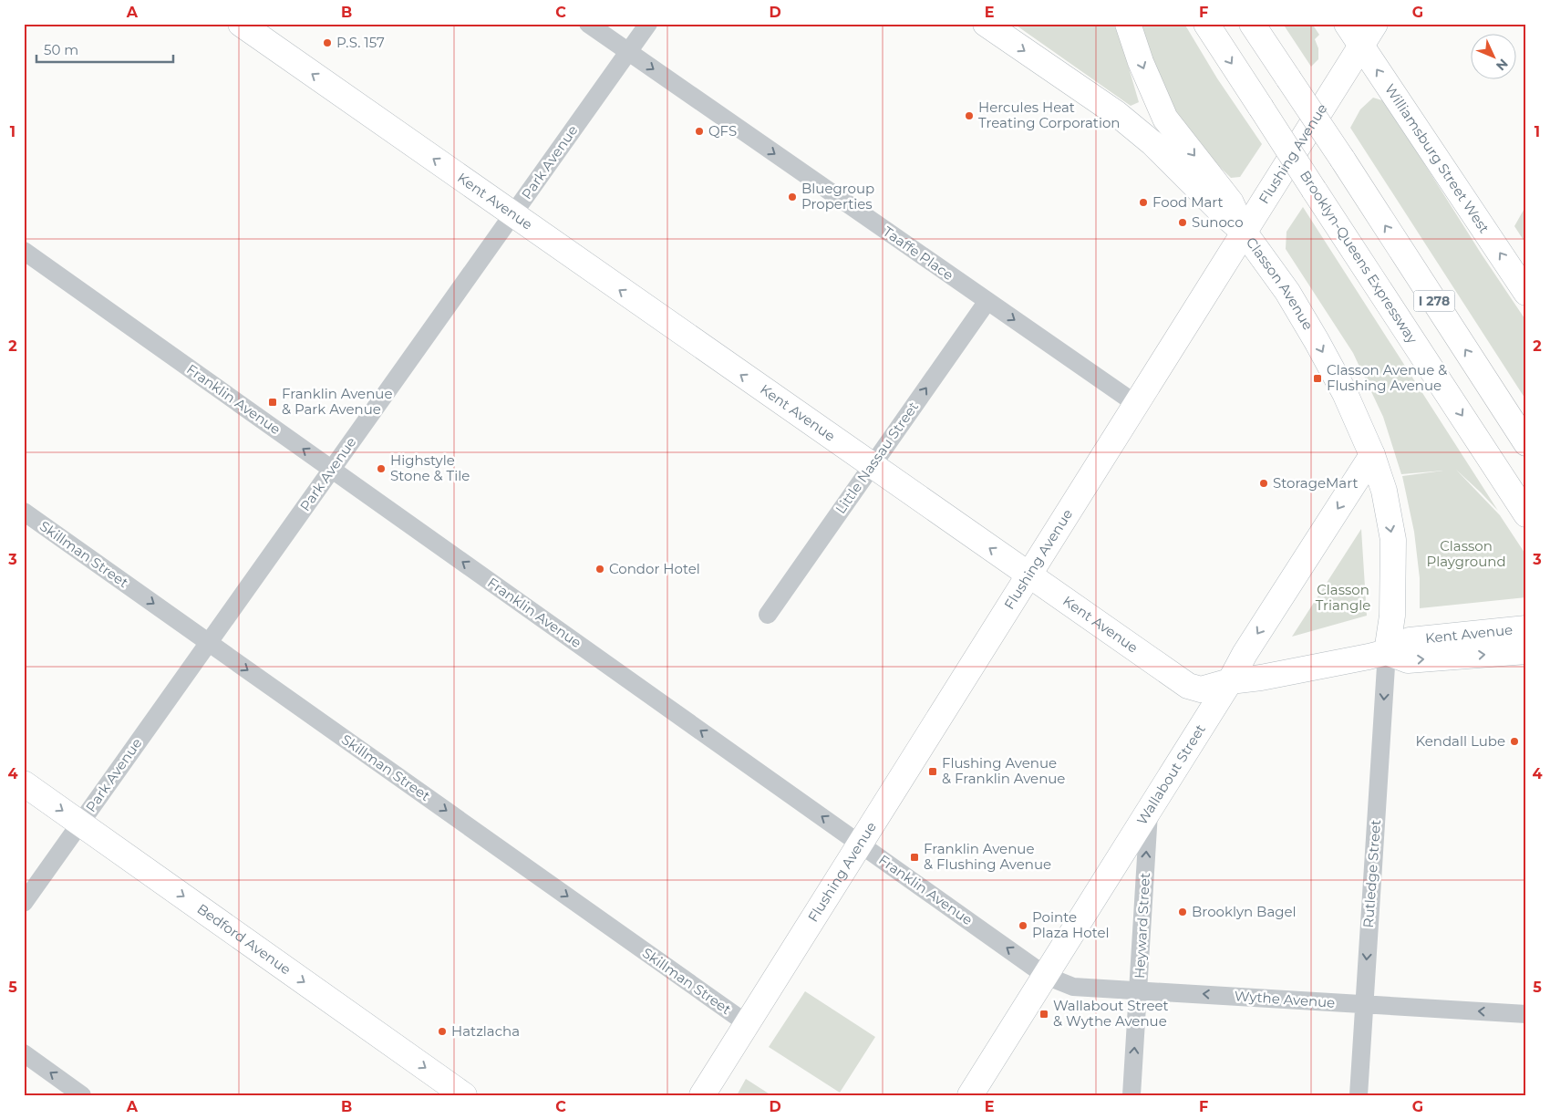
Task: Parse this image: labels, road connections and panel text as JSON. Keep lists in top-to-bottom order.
{
  "streets": {
    "main road": [
      "Flushing Avenue",
      "Williamsburg Street West",
      "Kent Avenue",
      "Brooklyn-Queens Expressway",
      "Classon Avenue",
      "I 278",
      "Wallabout Street",
      "Bedford Avenue"
    ],
    "street": [
      "Park Avenue",
      "Taaffe Place",
      "Franklin Avenue",
      "Little Nassau Street",
      "Skillman Street",
      "Rutledge Street",
      "Heyward Street",
      "Wythe Avenue"
    ]
  },
  "crossings": [
    ["Flushing Avenue", "Williamsburg Street West"],
    ["Flushing Avenue", "Kent Avenue"],
    ["Flushing Avenue", "Taaffe Place"],
    ["Flushing Avenue", "Classon Avenue"],
    ["Flushing Avenue", "Franklin Avenue"],
    ["Flushing Avenue", "Skillman Street"],
    ["Park Avenue", "Kent Avenue"],
    ["Park Avenue", "Taaffe Place"],
    ["Park Avenue", "Franklin Avenue"],
    ["Park Avenue", "Skillman Street"],
    ["Park Avenue", "Bedford Avenue"],
    ["Kent Avenue", "Classon Avenue"],
    ["Kent Avenue", "Little Nassau Street"],
    ["Kent Avenue", "Wallabout Street"],
    ["Kent Avenue", "Rutledge Street"],
    ["Taaffe Place", "Little Nassau Street"],
    ["Classon Avenue", "Wallabout Street"],
    ["Classon Avenue", "Rutledge Street"],
    ["Franklin Avenue", "Wallabout Street"],
    ["Franklin Avenue", "Wythe Avenue"],
    ["Wallabout Street", "Heyward Street"],
    ["Wallabout Street", "Wythe Avenue"],
    ["Rutledge Street", "Wythe Avenue"],
    ["Heyward Street", "Wythe Avenue"]
  ],
  "one_way": [
    "Taaffe Place",
    "Franklin Avenue",
    "Little Nassau Street",
    "Skillman Street",
    "Wallabout Street",
    "Rutledge Street",
    "Heyward Street",
    "Bedford Avenue",
    "Wythe Avenue"
  ],
  "parks": ["Classon Playground", "Classon Triangle"],
  "places": {
    "other": [
      "P.S. 157",
      "Hercules Heat Treating Corporation",
      "QFS",
      "Bluegroup Properties",
      "Food Mart",
      "Sunoco",
      "Highstyle Stone & Tile",
      "StorageMart",
      "Condor Hotel",
      "Kendall Lube",
      "Brooklyn Bagel",
      "Pointe Plaza Hotel",
      "Hatzlacha"
    ],
    "transit": [
      "Classon Avenue & Flushing Avenue",
      "Franklin Avenue & Park Avenue",
      "Flushing Avenue & Franklin Avenue",
      "Franklin Avenue & Flushing Avenue",
      "Wallabout Street & Wythe Avenue"
    ]
  },
  "scale_bar": "50 m",
  "north": "bottom right",
  "grid": {
    "columns": [
      "A",
      "B",
      "C",
      "D",
      "E",
      "F",
      "G"
    ],
    "rows": [
      "1",
      "2",
      "3",
      "4",
      "5"
    ]
  }
}
